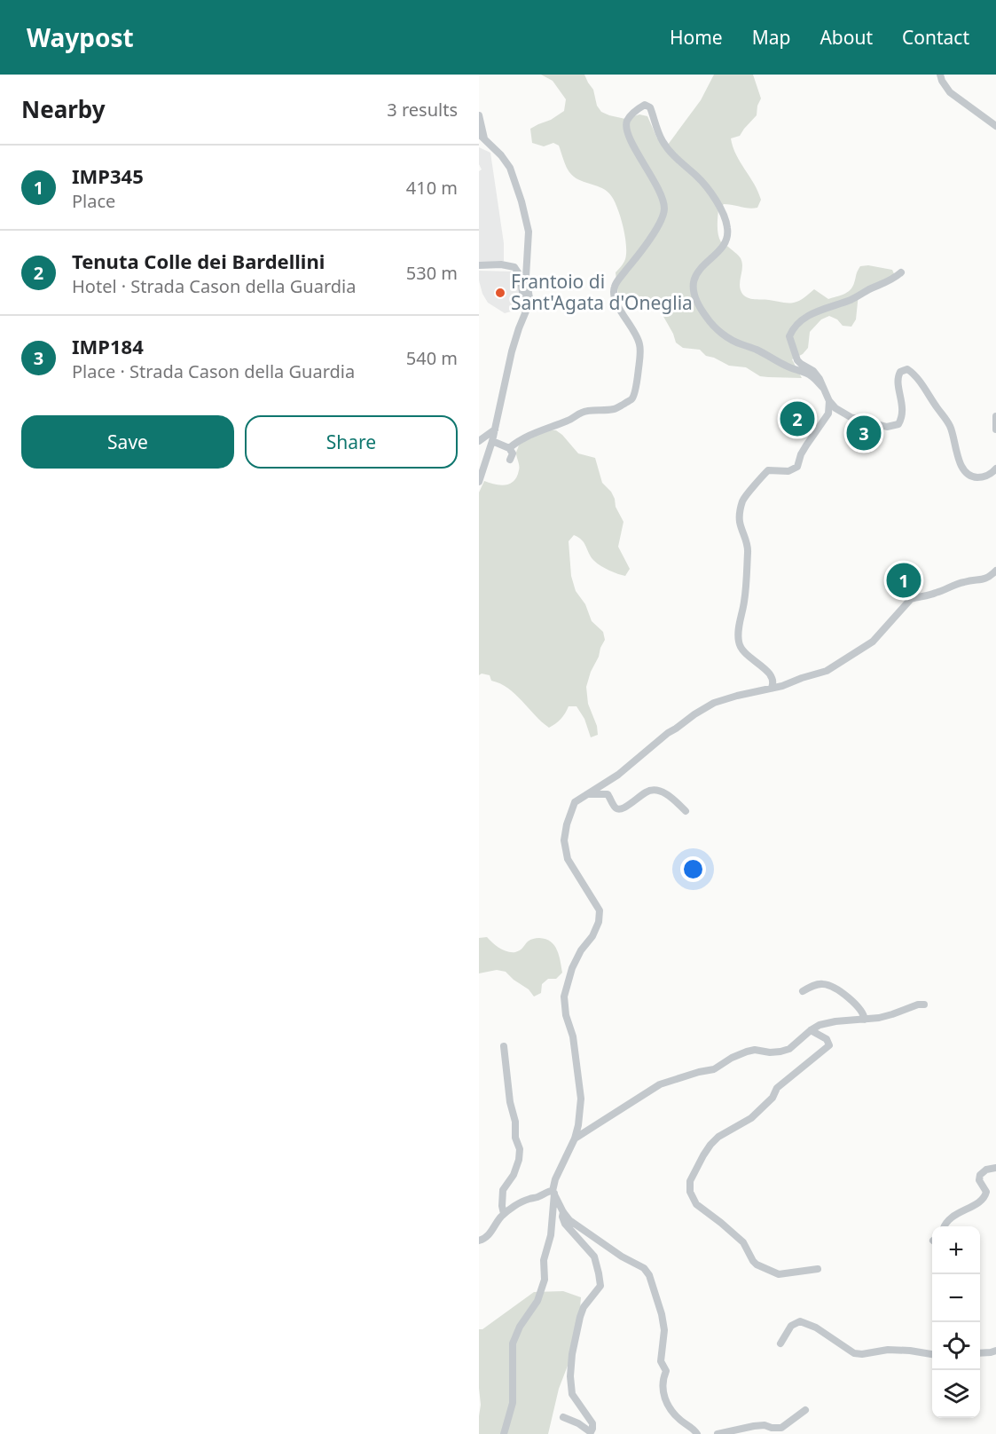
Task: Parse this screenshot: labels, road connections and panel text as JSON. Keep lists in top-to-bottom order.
{
  "places": ["Frantoio di Sant'Agata d'Oneglia"],
  "page": {
    "header": "Waypost",
    "nav": [
      "Home",
      "Map",
      "About",
      "Contact"
    ],
    "heading": ["Nearby", "3 results"],
    "list": [
      {
        "mark": "1",
        "name": "IMP345",
        "note": "Place",
        "value": "410 m"
      },
      {
        "mark": "2",
        "name": "Tenuta Colle dei Bardellini",
        "note": "Hotel · Strada Cason della Guardia",
        "value": "530 m"
      },
      {
        "mark": "3",
        "name": "IMP184",
        "note": "Place · Strada Cason della Guardia",
        "value": "540 m"
      }
    ],
    "buttons": ["Save", "Share"],
    "pins": ["2", "3", "1"],
    "map_buttons": ["+", "−"]
  }
}
